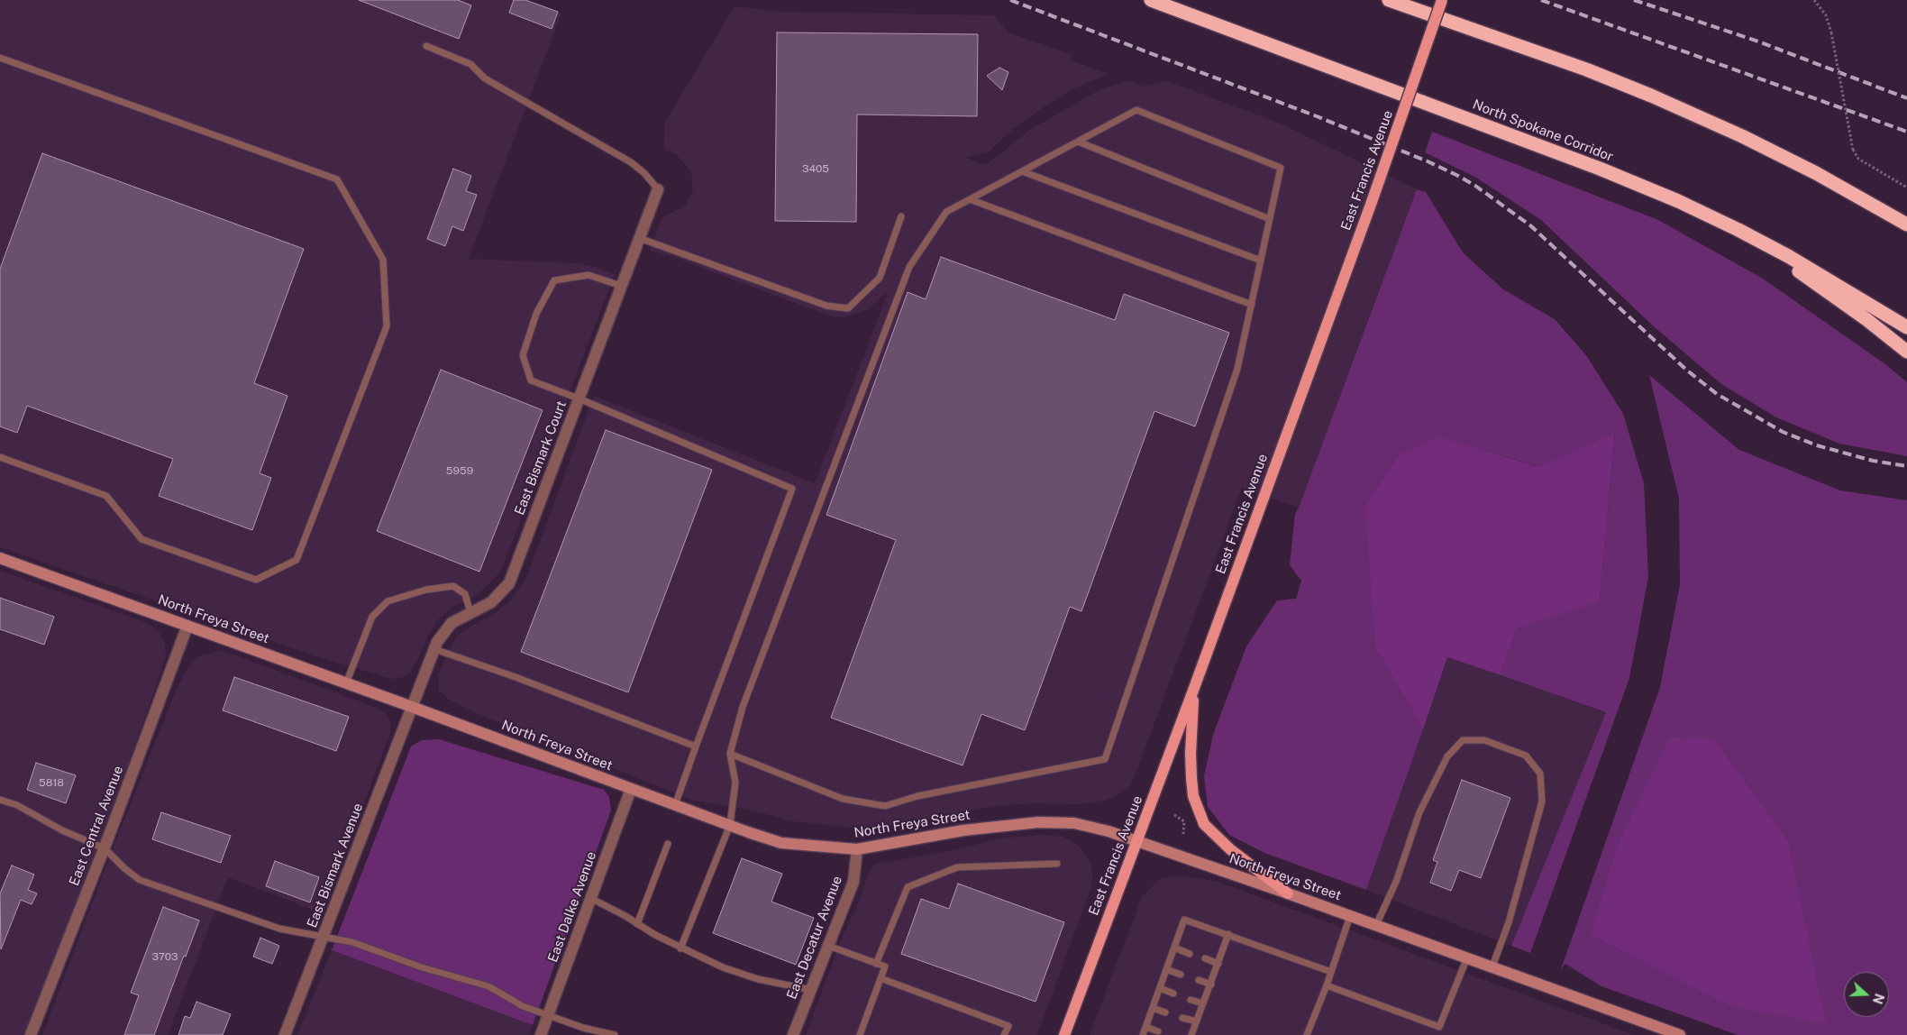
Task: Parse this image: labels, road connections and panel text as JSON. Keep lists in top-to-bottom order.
{
  "streets": {
    "highway": ["North Spokane Corridor"],
    "main road": ["East Francis Avenue"],
    "street": [
      "East Bismark Court",
      "North Freya Street",
      "East Central Avenue",
      "East Bismark Avenue",
      "East Dalke Avenue",
      "East Decatur Avenue"
    ]
  },
  "crossings": [
    ["East Francis Avenue", "North Freya Street"],
    ["East Bismark Court", "North Freya Street"],
    ["East Bismark Court", "East Bismark Avenue"],
    ["North Freya Street", "East Central Avenue"],
    ["North Freya Street", "East Bismark Avenue"],
    ["North Freya Street", "East Dalke Avenue"],
    ["North Freya Street", "East Decatur Avenue"]
  ],
  "house_numbers": [
    "3405",
    "5959",
    "5818",
    "3703"
  ],
  "north": "right"
}
